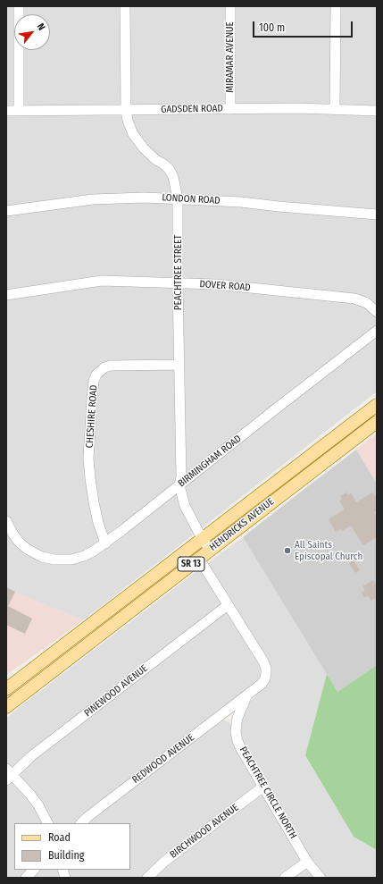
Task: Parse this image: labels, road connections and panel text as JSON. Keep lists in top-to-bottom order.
{
  "streets": {
    "main road": ["HENDRICKS AVENUE", "SR 13"],
    "street": [
      "MIRAMAR AVENUE",
      "GADSDEN ROAD",
      "LONDON ROAD",
      "PEACHTREE STREET",
      "DOVER ROAD",
      "CHESHIRE ROAD",
      "BIRMINGHAM ROAD",
      "PINEWOOD AVENUE",
      "REDWOOD AVENUE",
      "PEACHTREE CIRCLE NORTH",
      "BIRCHWOOD AVENUE"
    ]
  },
  "crossings": [
    ["MIRAMAR AVENUE", "GADSDEN ROAD"],
    ["GADSDEN ROAD", "PEACHTREE STREET"],
    ["LONDON ROAD", "PEACHTREE STREET"],
    ["PEACHTREE STREET", "DOVER ROAD"],
    ["PEACHTREE STREET", "CHESHIRE ROAD"],
    ["PEACHTREE STREET", "BIRMINGHAM ROAD"],
    ["PEACHTREE STREET", "HENDRICKS AVENUE"],
    ["CHESHIRE ROAD", "BIRMINGHAM ROAD"],
    ["HENDRICKS AVENUE", "PEACHTREE CIRCLE NORTH"],
    ["PINEWOOD AVENUE", "PEACHTREE CIRCLE NORTH"],
    ["REDWOOD AVENUE", "PEACHTREE CIRCLE NORTH"],
    ["PEACHTREE CIRCLE NORTH", "BIRCHWOOD AVENUE"]
  ],
  "places": ["All Saints Episcopal Church"],
  "legend": ["Road", "Building"],
  "scale_bar": "100 m",
  "north": "top right"
}
